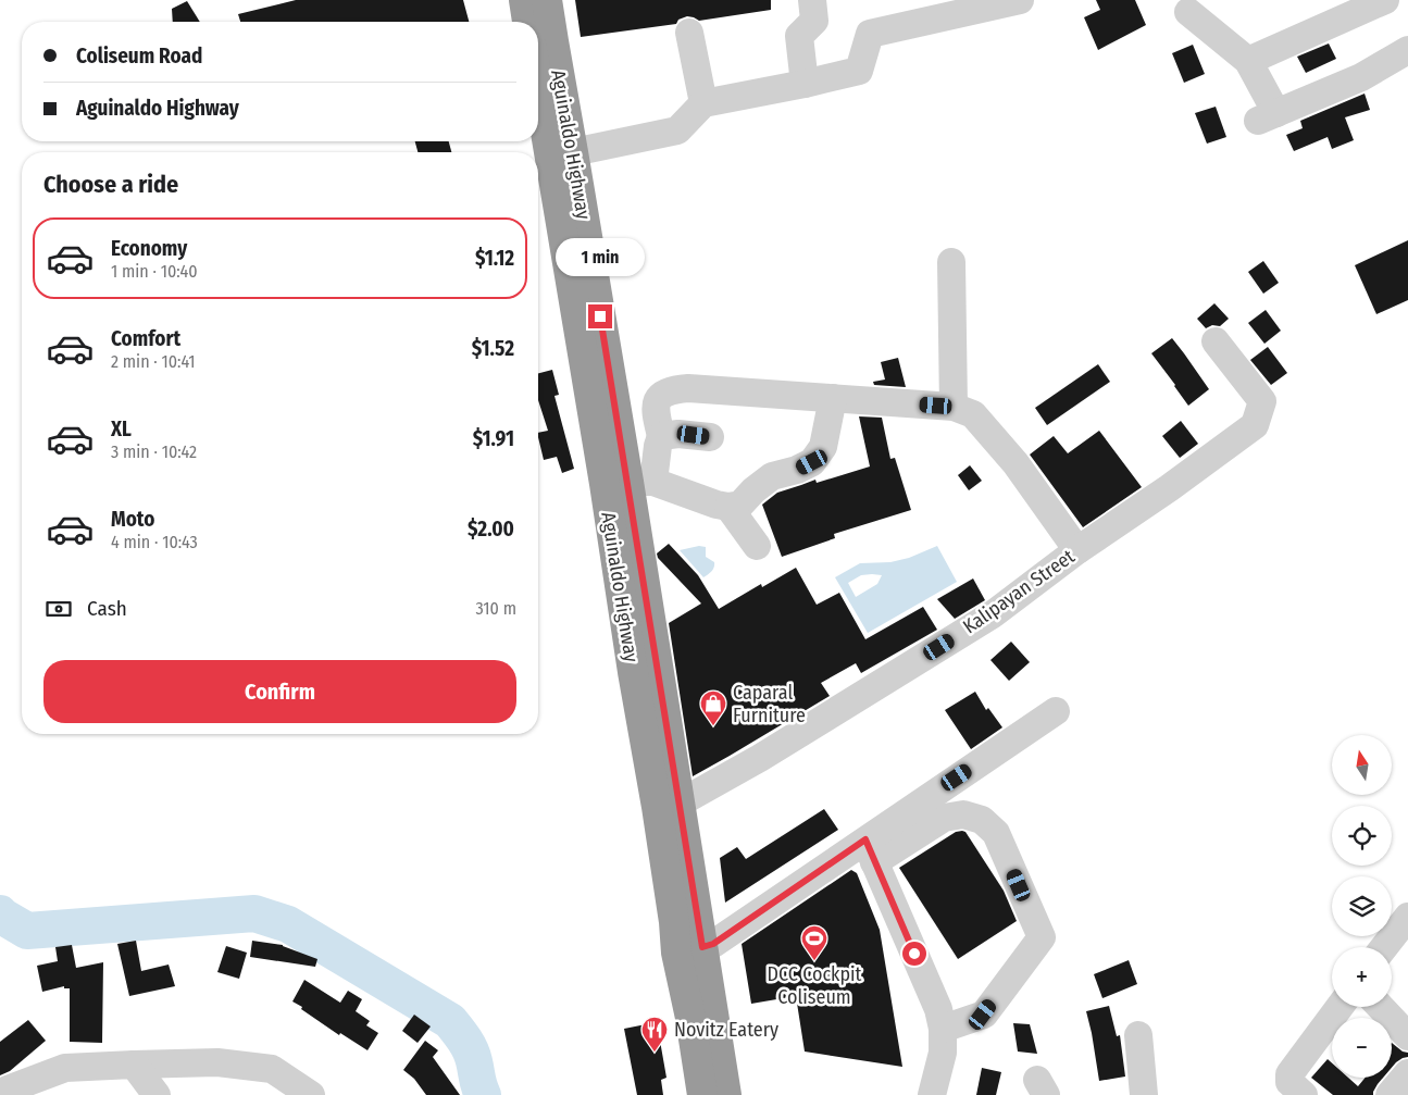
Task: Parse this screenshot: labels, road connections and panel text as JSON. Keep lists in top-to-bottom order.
{
  "streets": {
    "highway": ["Aguinaldo Highway"],
    "street": ["Kalipayan Street"]
  },
  "crossings": [
    ["Aguinaldo Highway", "Kalipayan Street"]
  ],
  "places": {
    "shop": ["Caparal Furniture"],
    "sports": ["DCC Cockpit Coliseum"],
    "restaurant": ["Novitz Eatery"]
  },
  "north": "top",
  "page": {
    "banner": ["Coliseum Road", "Aguinaldo Highway"],
    "heading": "Choose a ride",
    "list": [
      {
        "name": "Economy",
        "note": "1 min · 10:40",
        "value": "$1.12"
      },
      {
        "name": "Comfort",
        "note": "2 min · 10:41",
        "value": "$1.52"
      },
      {
        "name": "XL",
        "note": "3 min · 10:42",
        "value": "$1.91"
      },
      {
        "name": "Moto",
        "note": "4 min · 10:43",
        "value": "$2.00"
      }
    ],
    "bubble": "1 min",
    "pay": ["Cash", "310 m"],
    "buttons": "Confirm",
    "map_buttons": ["+", "−"]
  }
}
